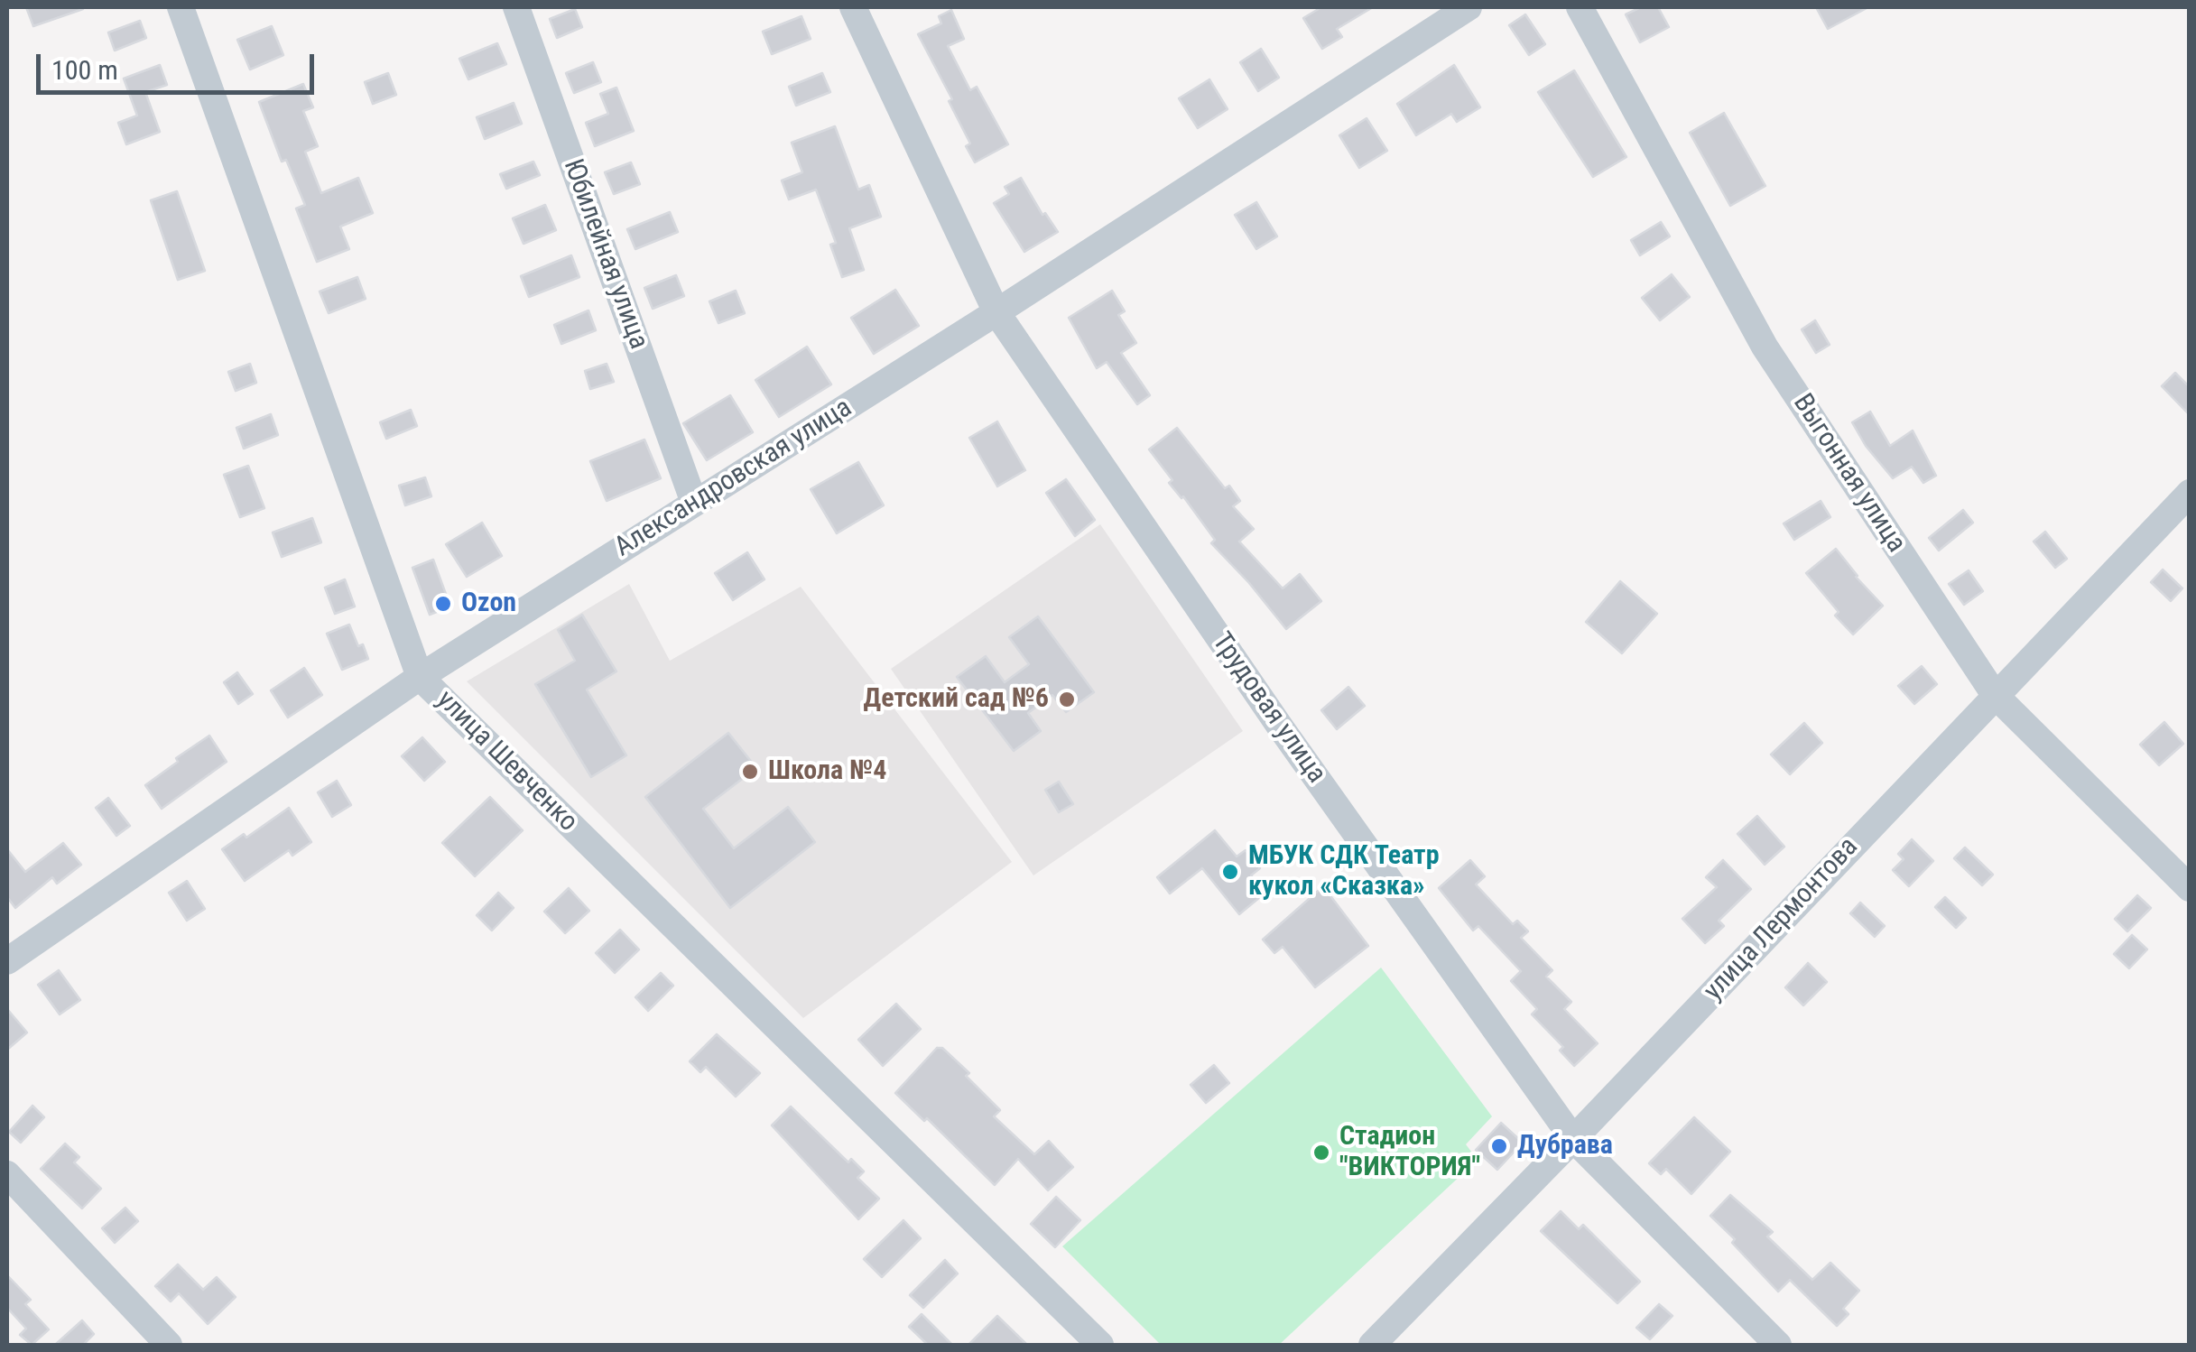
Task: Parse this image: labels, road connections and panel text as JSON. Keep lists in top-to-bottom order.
{
  "streets": {
    "street": [
      "Юбилейная улица",
      "Выгонная улица",
      "Александровская улица",
      "Трудовая улица",
      "улица Шевченко",
      "улица Лермонтова"
    ]
  },
  "crossings": [
    ["Юбилейная улица", "Александровская улица"],
    ["Выгонная улица", "улица Лермонтова"],
    ["Александровская улица", "Трудовая улица"],
    ["Александровская улица", "улица Шевченко"],
    ["Трудовая улица", "улица Лермонтова"]
  ],
  "places": [
    "Ozon",
    "Детский сад №6",
    "Школа №4",
    "МБУК СДК Театр кукол «Сказка»",
    "Дубрава",
    "Стадион \"ВИКТОРИЯ\""
  ],
  "scale_bar": "100 m"
}
